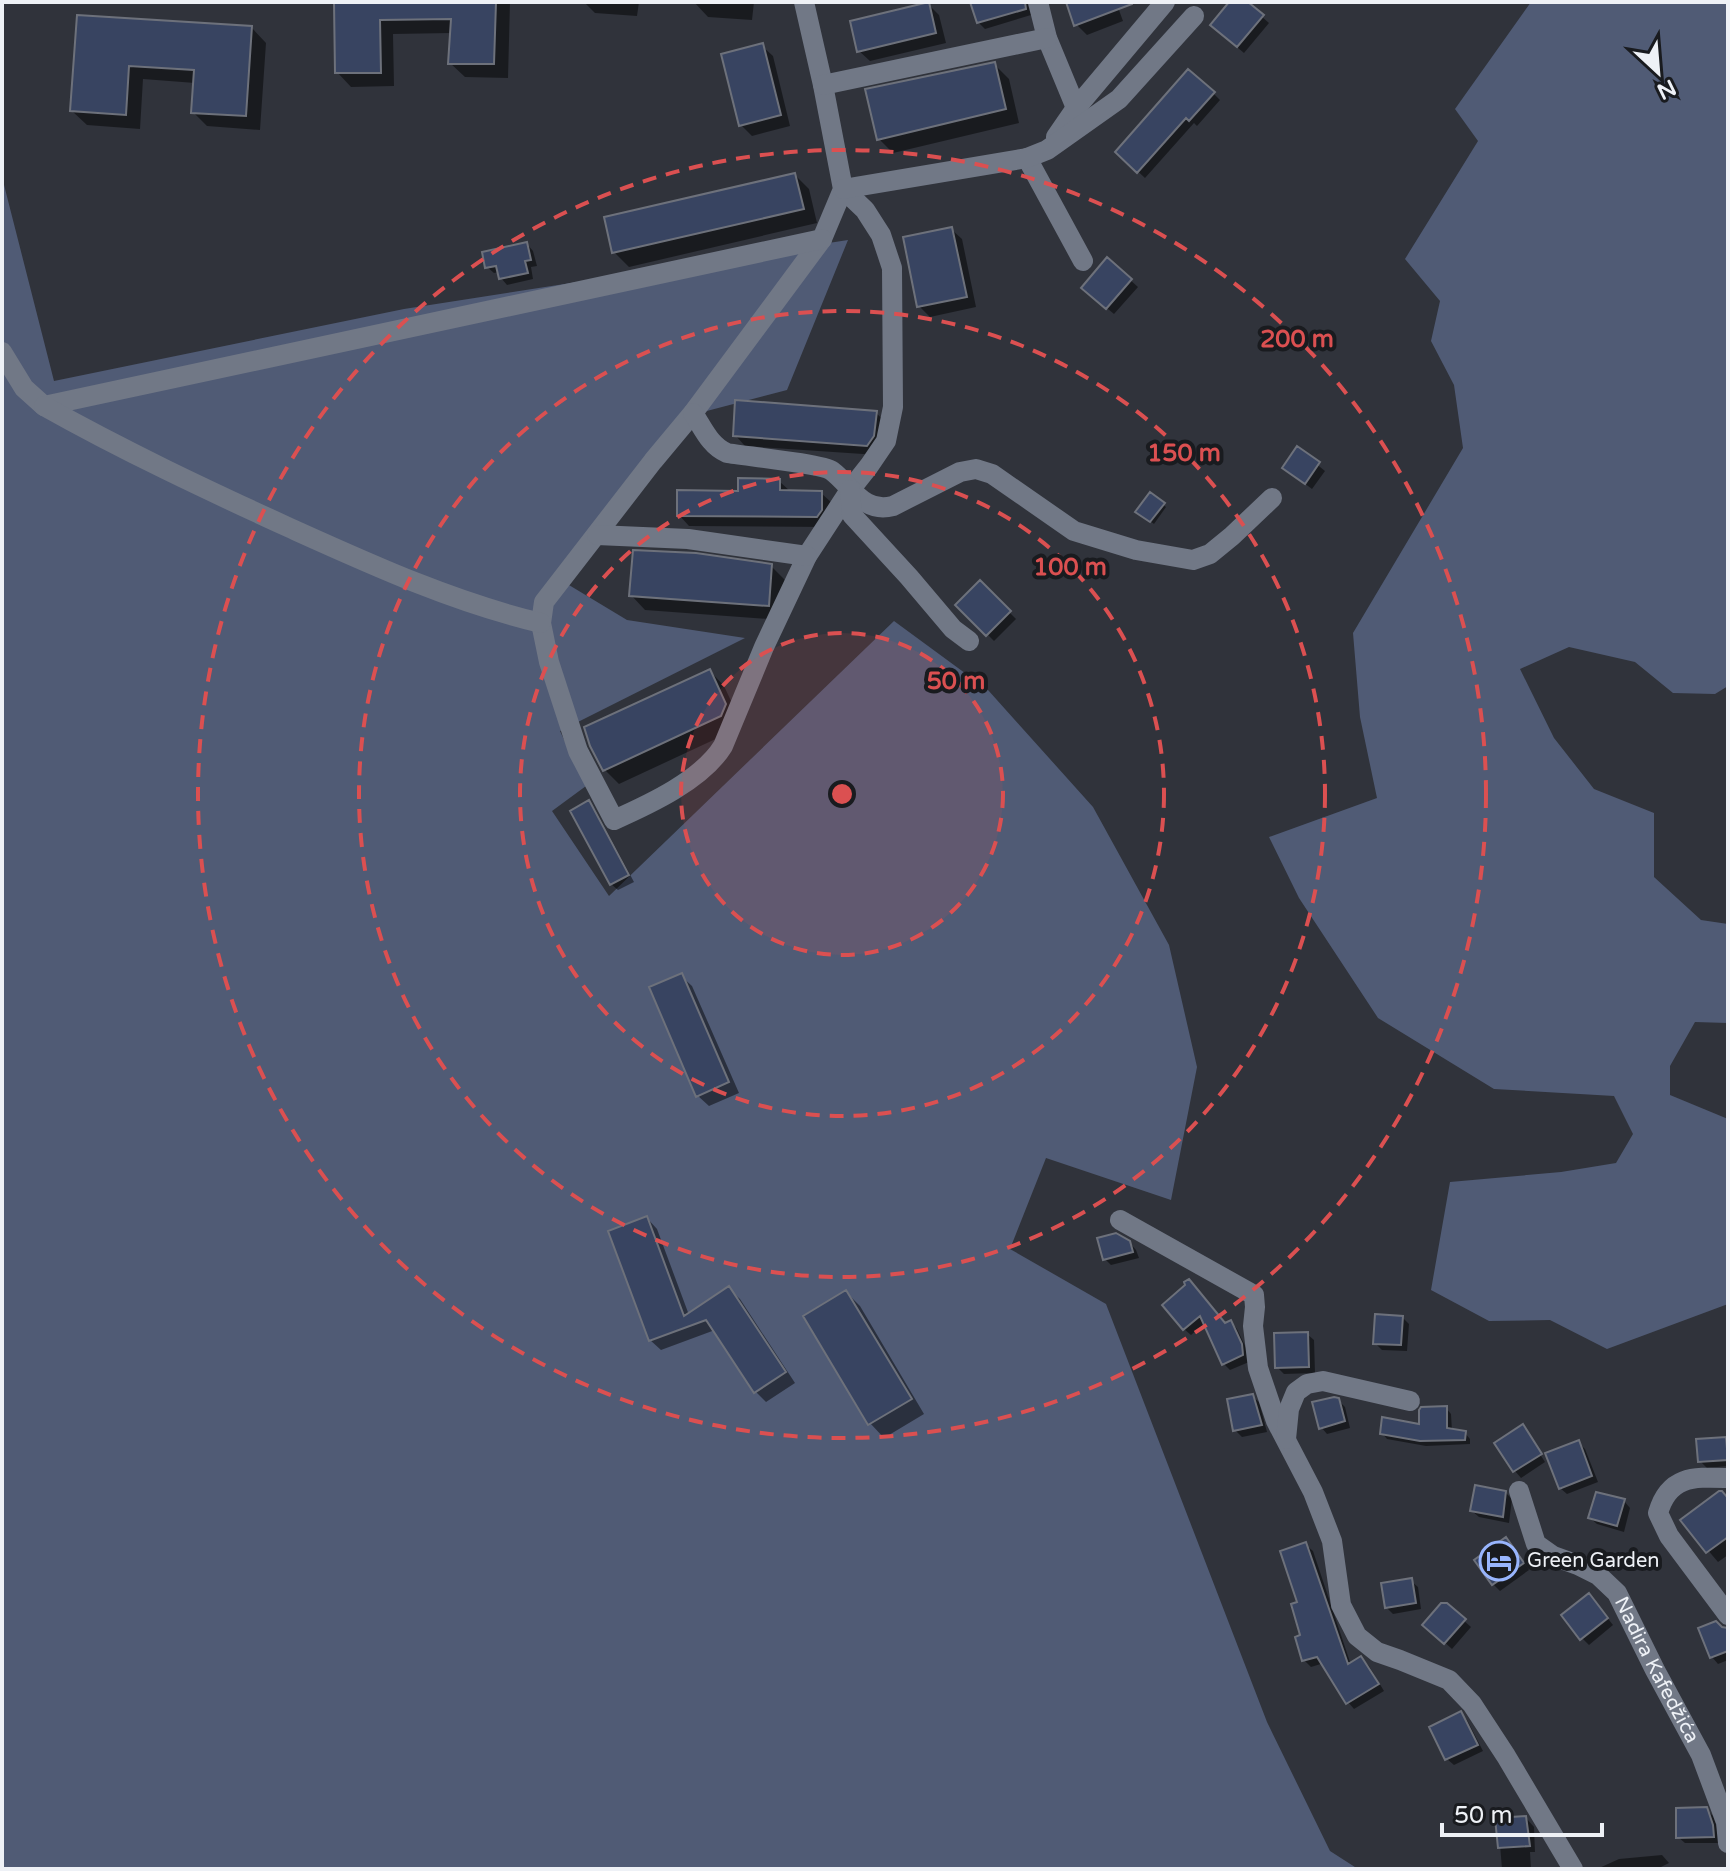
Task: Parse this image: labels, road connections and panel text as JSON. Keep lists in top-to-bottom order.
{
  "streets": {
    "street": ["Nadira Kafedžića"]
  },
  "places": {
    "hotel": ["Green Garden"]
  },
  "scale_bar": "50 m",
  "north": "bottom right",
  "rings": [
    "200 m",
    "150 m",
    "100 m",
    "50 m"
  ]
}
